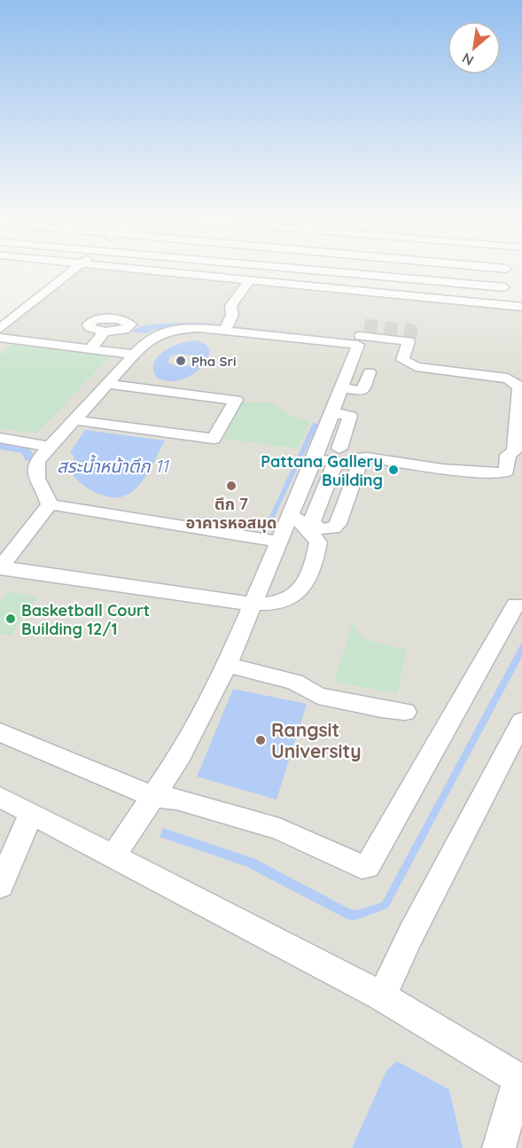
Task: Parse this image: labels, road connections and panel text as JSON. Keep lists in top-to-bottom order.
{
  "water": ["สระน้ำหน้าตึก 11"],
  "places": [
    "Pha Sri",
    "Pattana Gallery Building",
    "ตึก 7 อาคารหอสมุด",
    "Basketball Court Building 12/1",
    "Rangsit University"
  ],
  "north": "bottom left"
}
